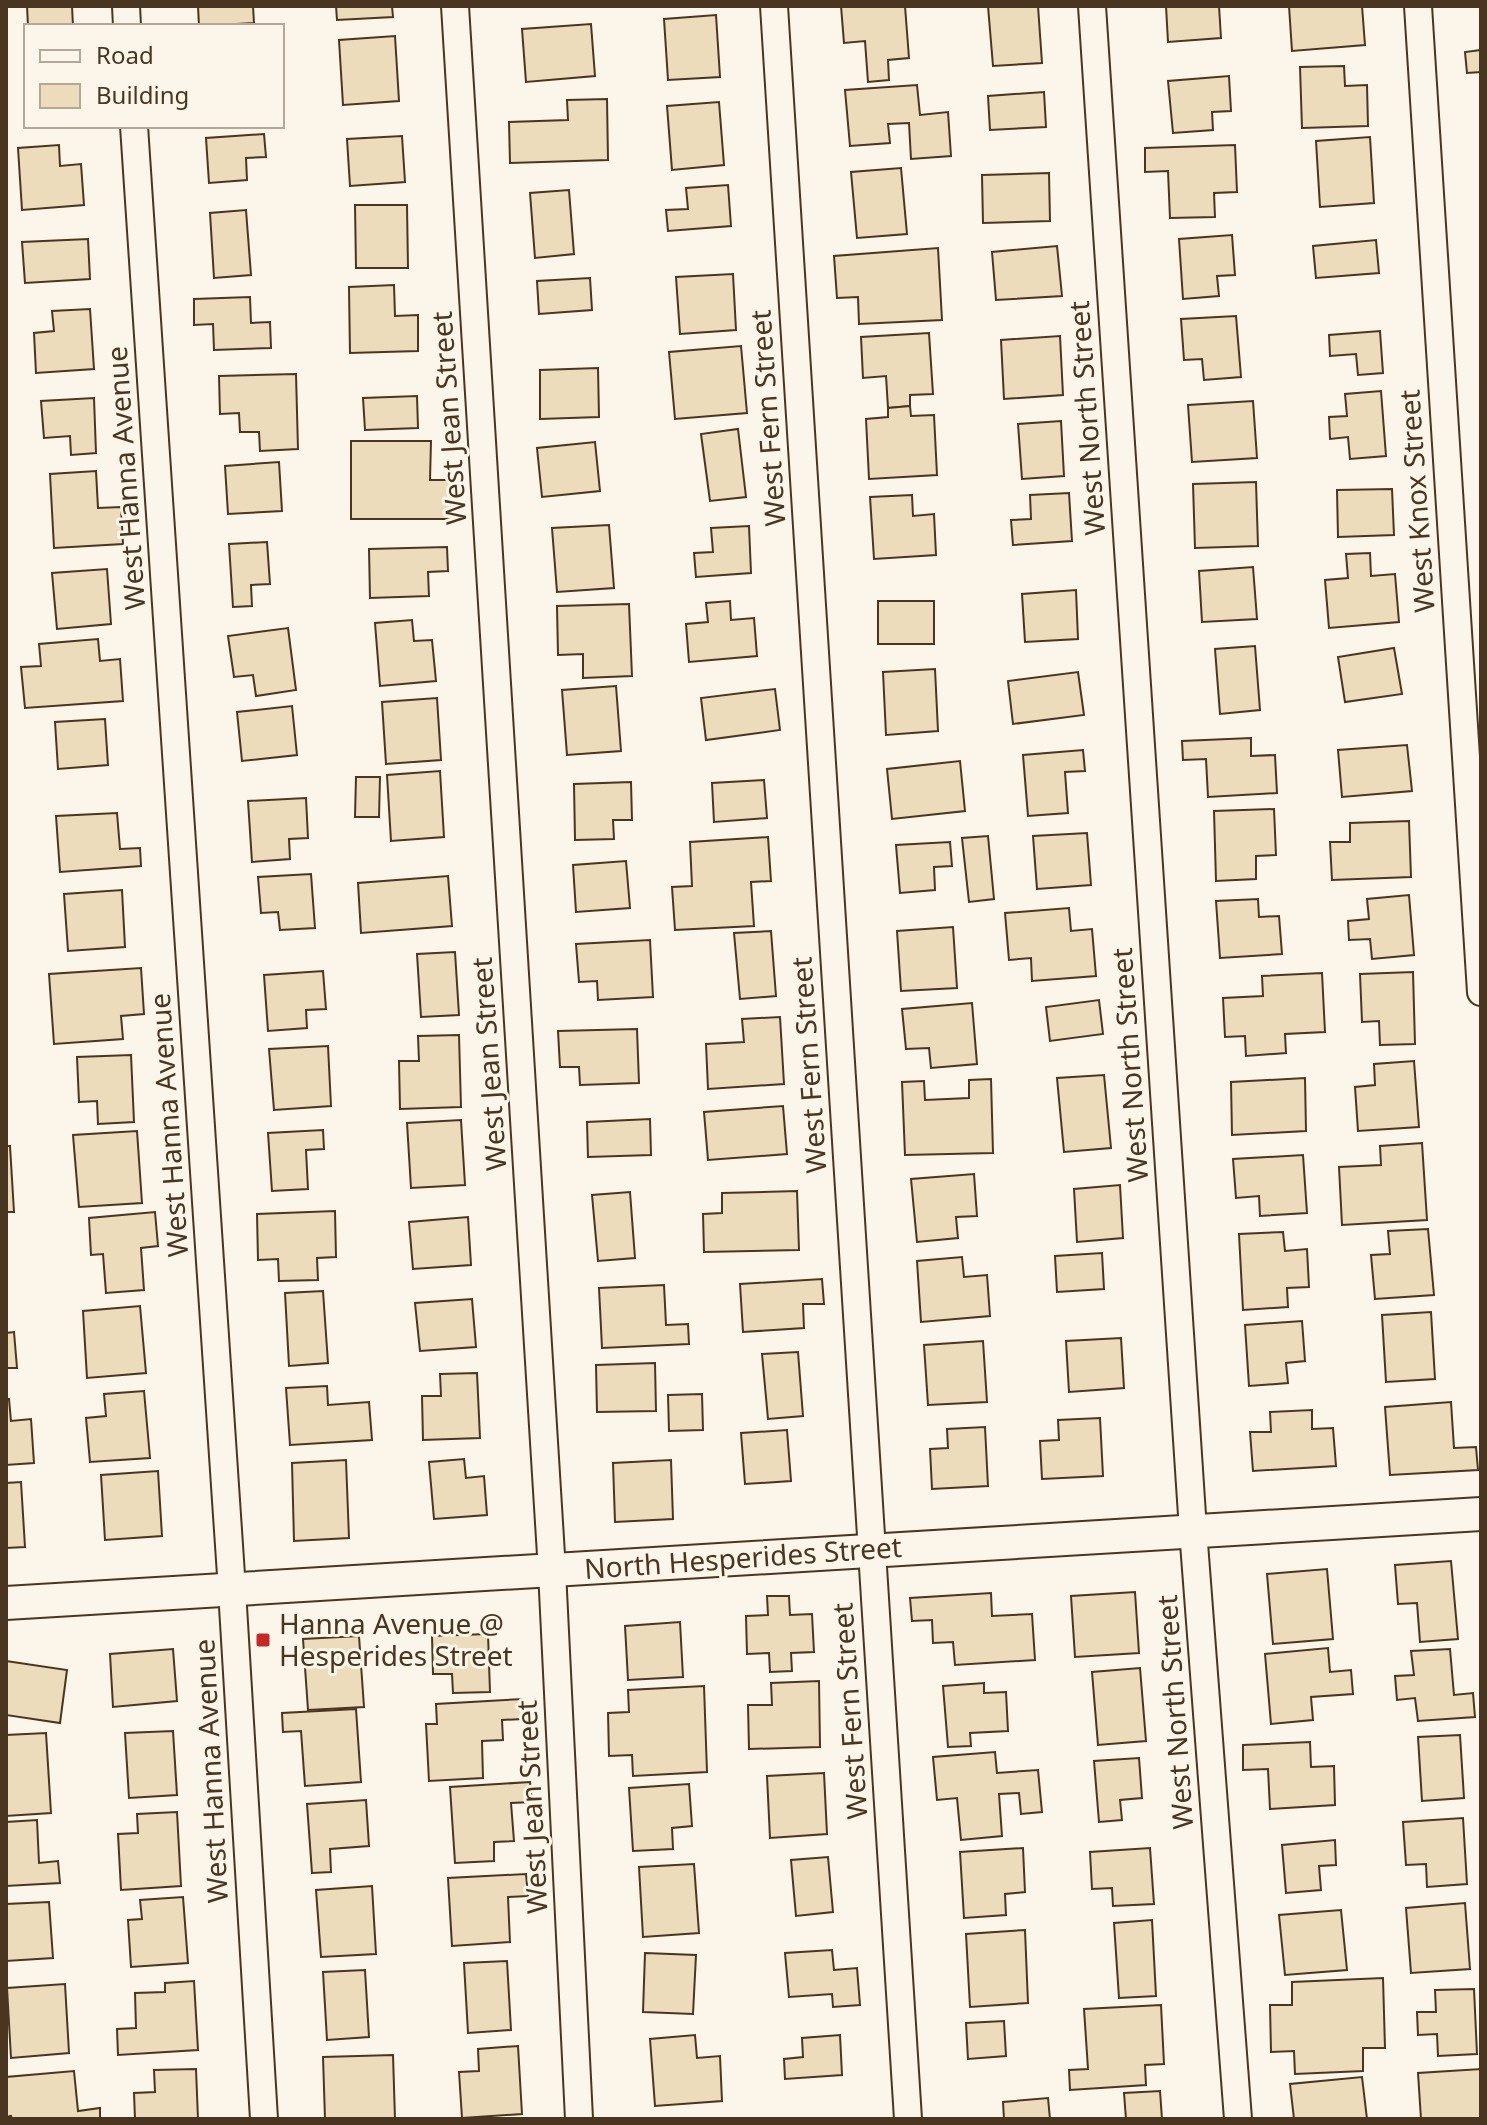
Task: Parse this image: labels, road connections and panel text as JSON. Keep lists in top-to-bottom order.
{
  "streets": {
    "street": [
      "West Jean Street",
      "West Fern Street",
      "West North Street",
      "West Hanna Avenue",
      "West Knox Street",
      "North Hesperides Street"
    ]
  },
  "crossings": [
    ["West Jean Street", "North Hesperides Street"],
    ["West Fern Street", "North Hesperides Street"],
    ["West North Street", "North Hesperides Street"],
    ["West Hanna Avenue", "North Hesperides Street"]
  ],
  "places": {
    "transit": ["Hanna Avenue @ Hesperides Street"]
  },
  "legend": ["Road", "Building"]
}
